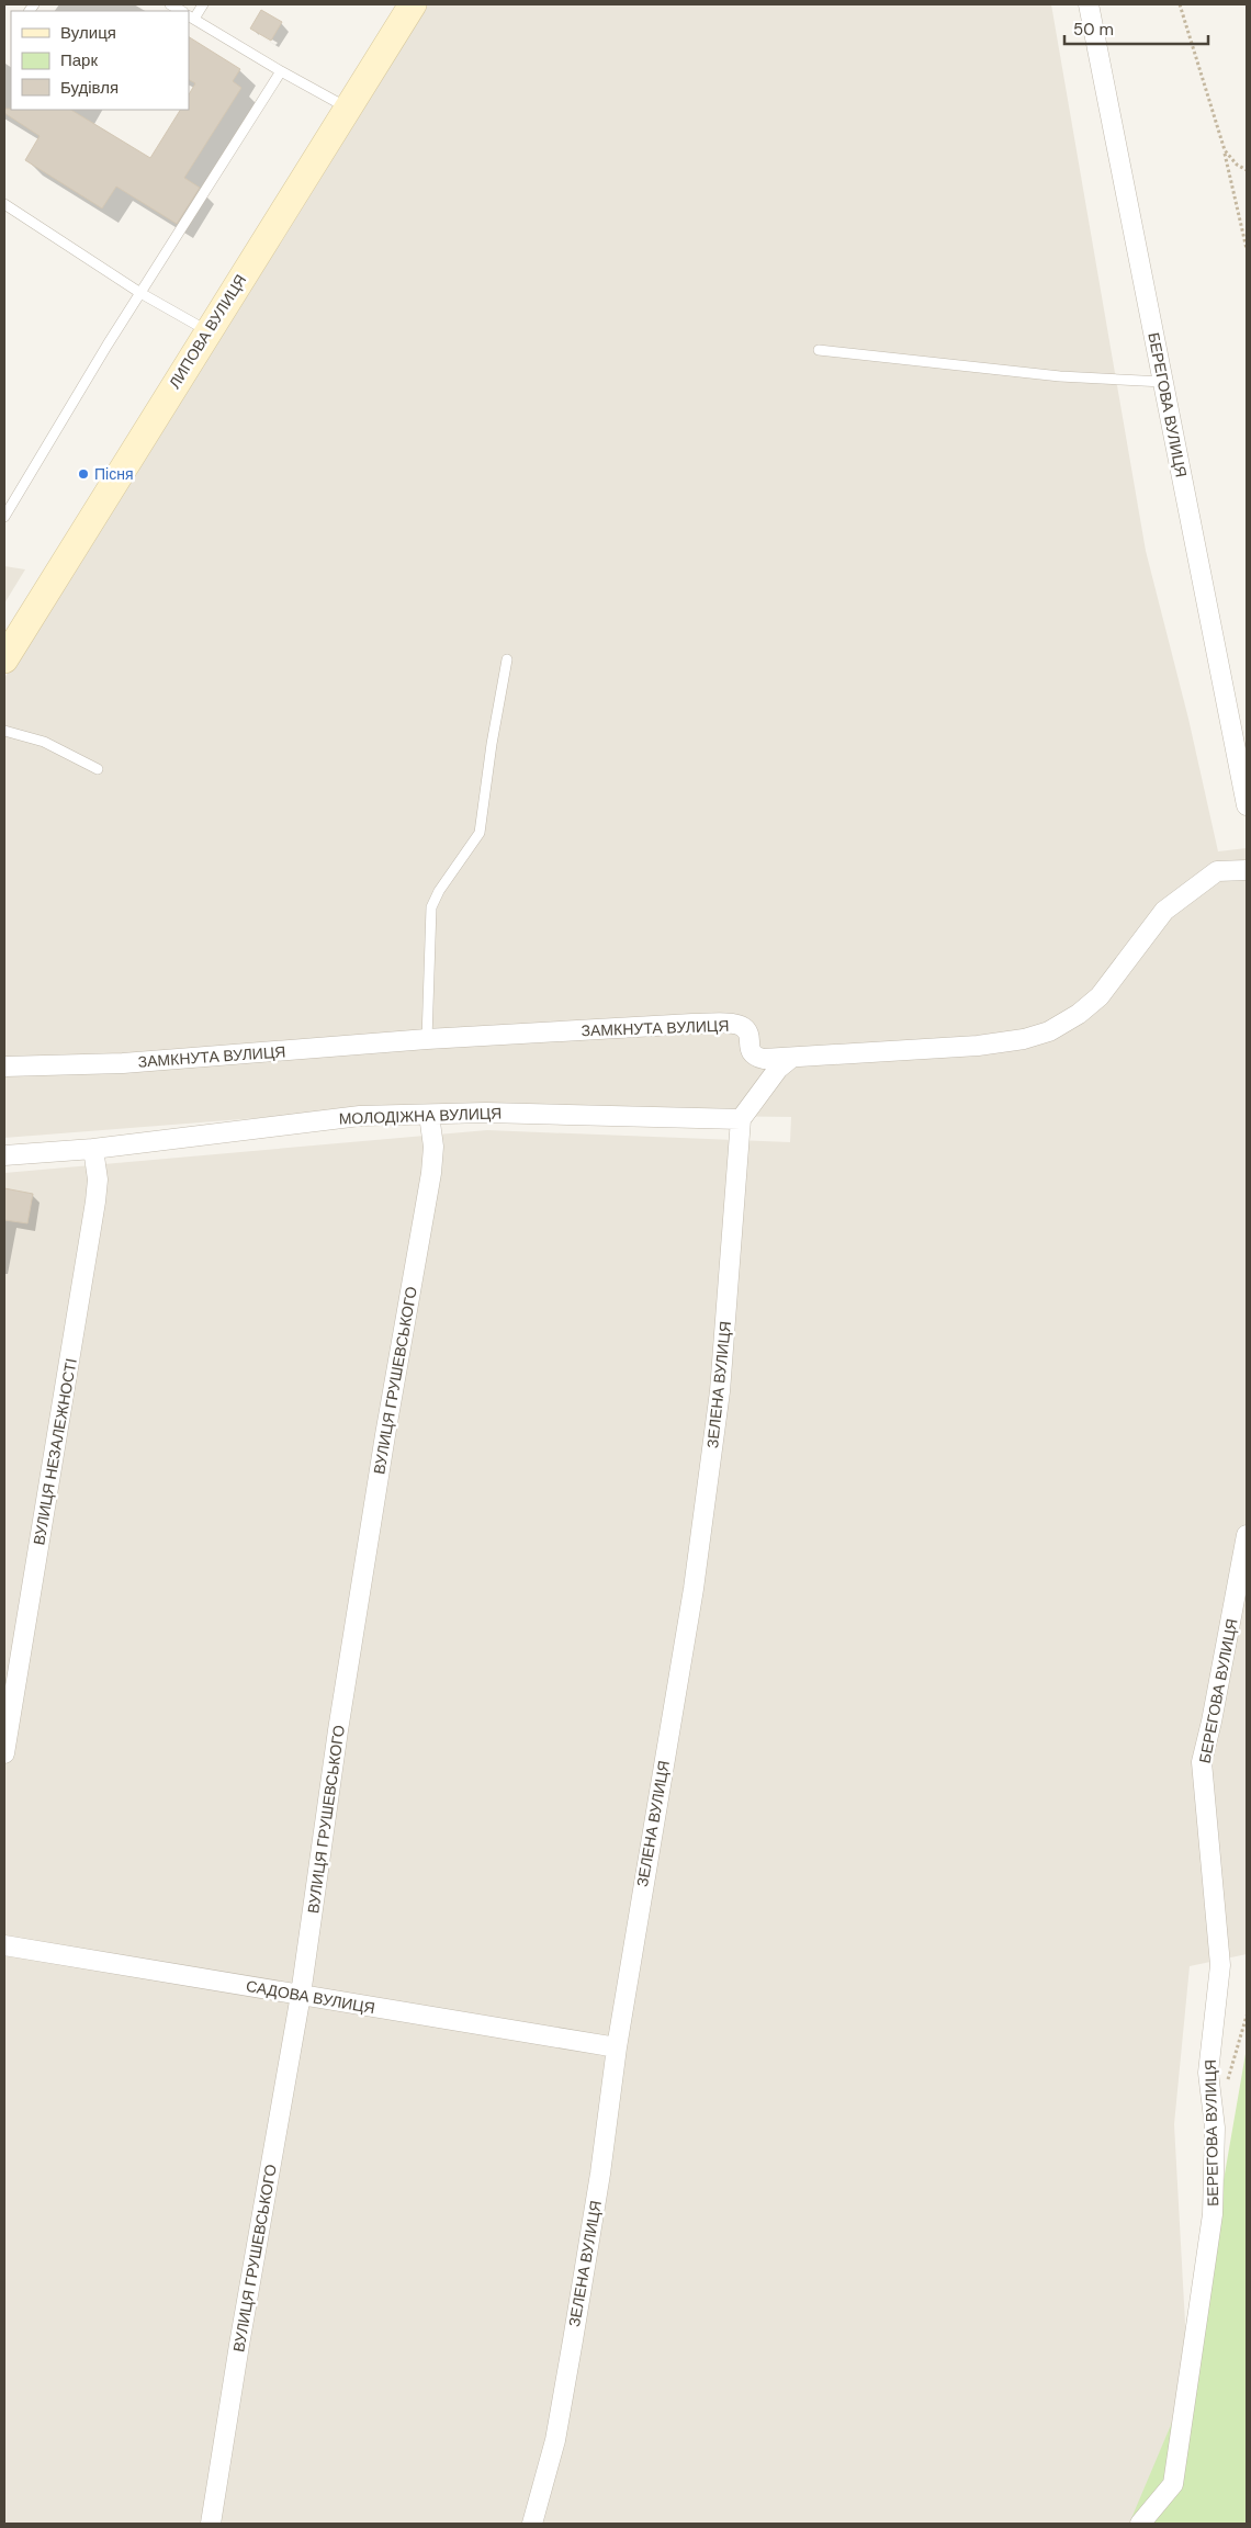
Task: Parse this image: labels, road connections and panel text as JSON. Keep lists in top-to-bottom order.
{
  "streets": {
    "street": [
      "ЛИПОВА ВУЛИЦЯ",
      "БЕРЕГОВА ВУЛИЦЯ",
      "ЗАМКНУТА ВУЛИЦЯ",
      "МОЛОДІЖНА ВУЛИЦЯ",
      "ВУЛИЦЯ ГРУШЕВСЬКОГО",
      "ЗЕЛЕНА ВУЛИЦЯ",
      "ВУЛИЦЯ НЕЗАЛЕЖНОСТІ",
      "САДОВА ВУЛИЦЯ"
    ]
  },
  "crossings": [
    ["МОЛОДІЖНА ВУЛИЦЯ", "ВУЛИЦЯ ГРУШЕВСЬКОГО"],
    ["МОЛОДІЖНА ВУЛИЦЯ", "ЗЕЛЕНА ВУЛИЦЯ"],
    ["МОЛОДІЖНА ВУЛИЦЯ", "ВУЛИЦЯ НЕЗАЛЕЖНОСТІ"],
    ["ВУЛИЦЯ ГРУШЕВСЬКОГО", "САДОВА ВУЛИЦЯ"],
    ["ЗЕЛЕНА ВУЛИЦЯ", "САДОВА ВУЛИЦЯ"]
  ],
  "places": ["Пісня"],
  "legend": ["Вулиця", "Парк", "Будівля"],
  "scale_bar": "50 m"
}
